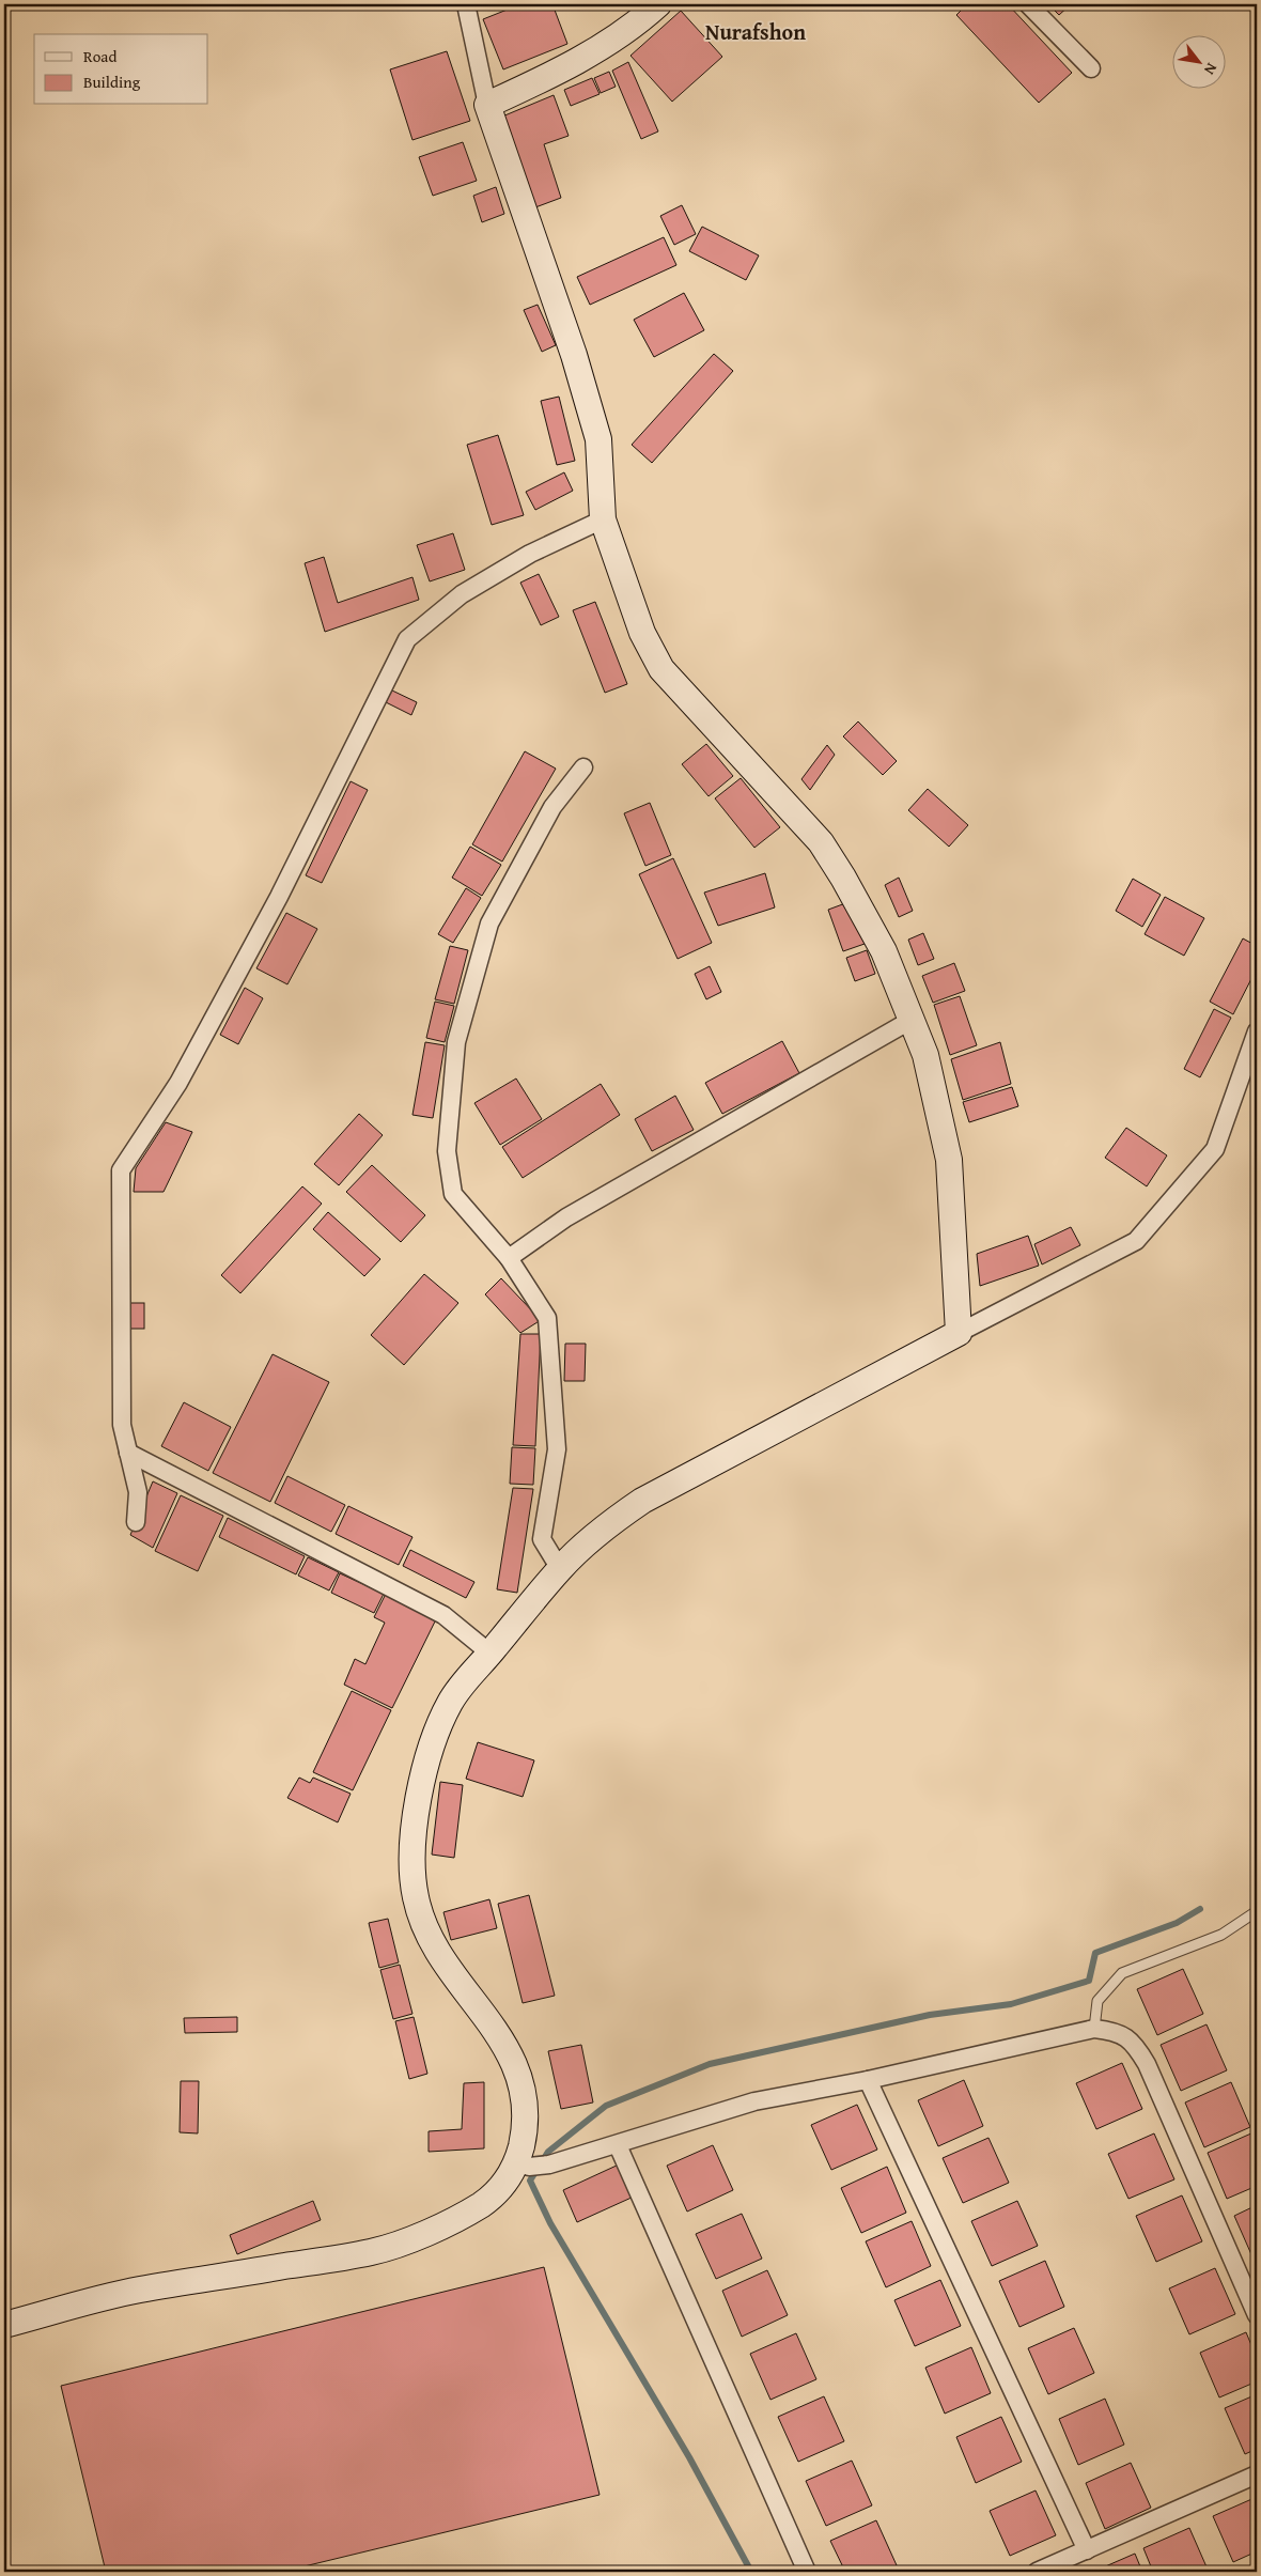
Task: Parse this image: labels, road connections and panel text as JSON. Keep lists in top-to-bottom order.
{
  "districts": ["Nurafshon"],
  "legend": ["Road", "Building"],
  "north": "bottom right"
}
